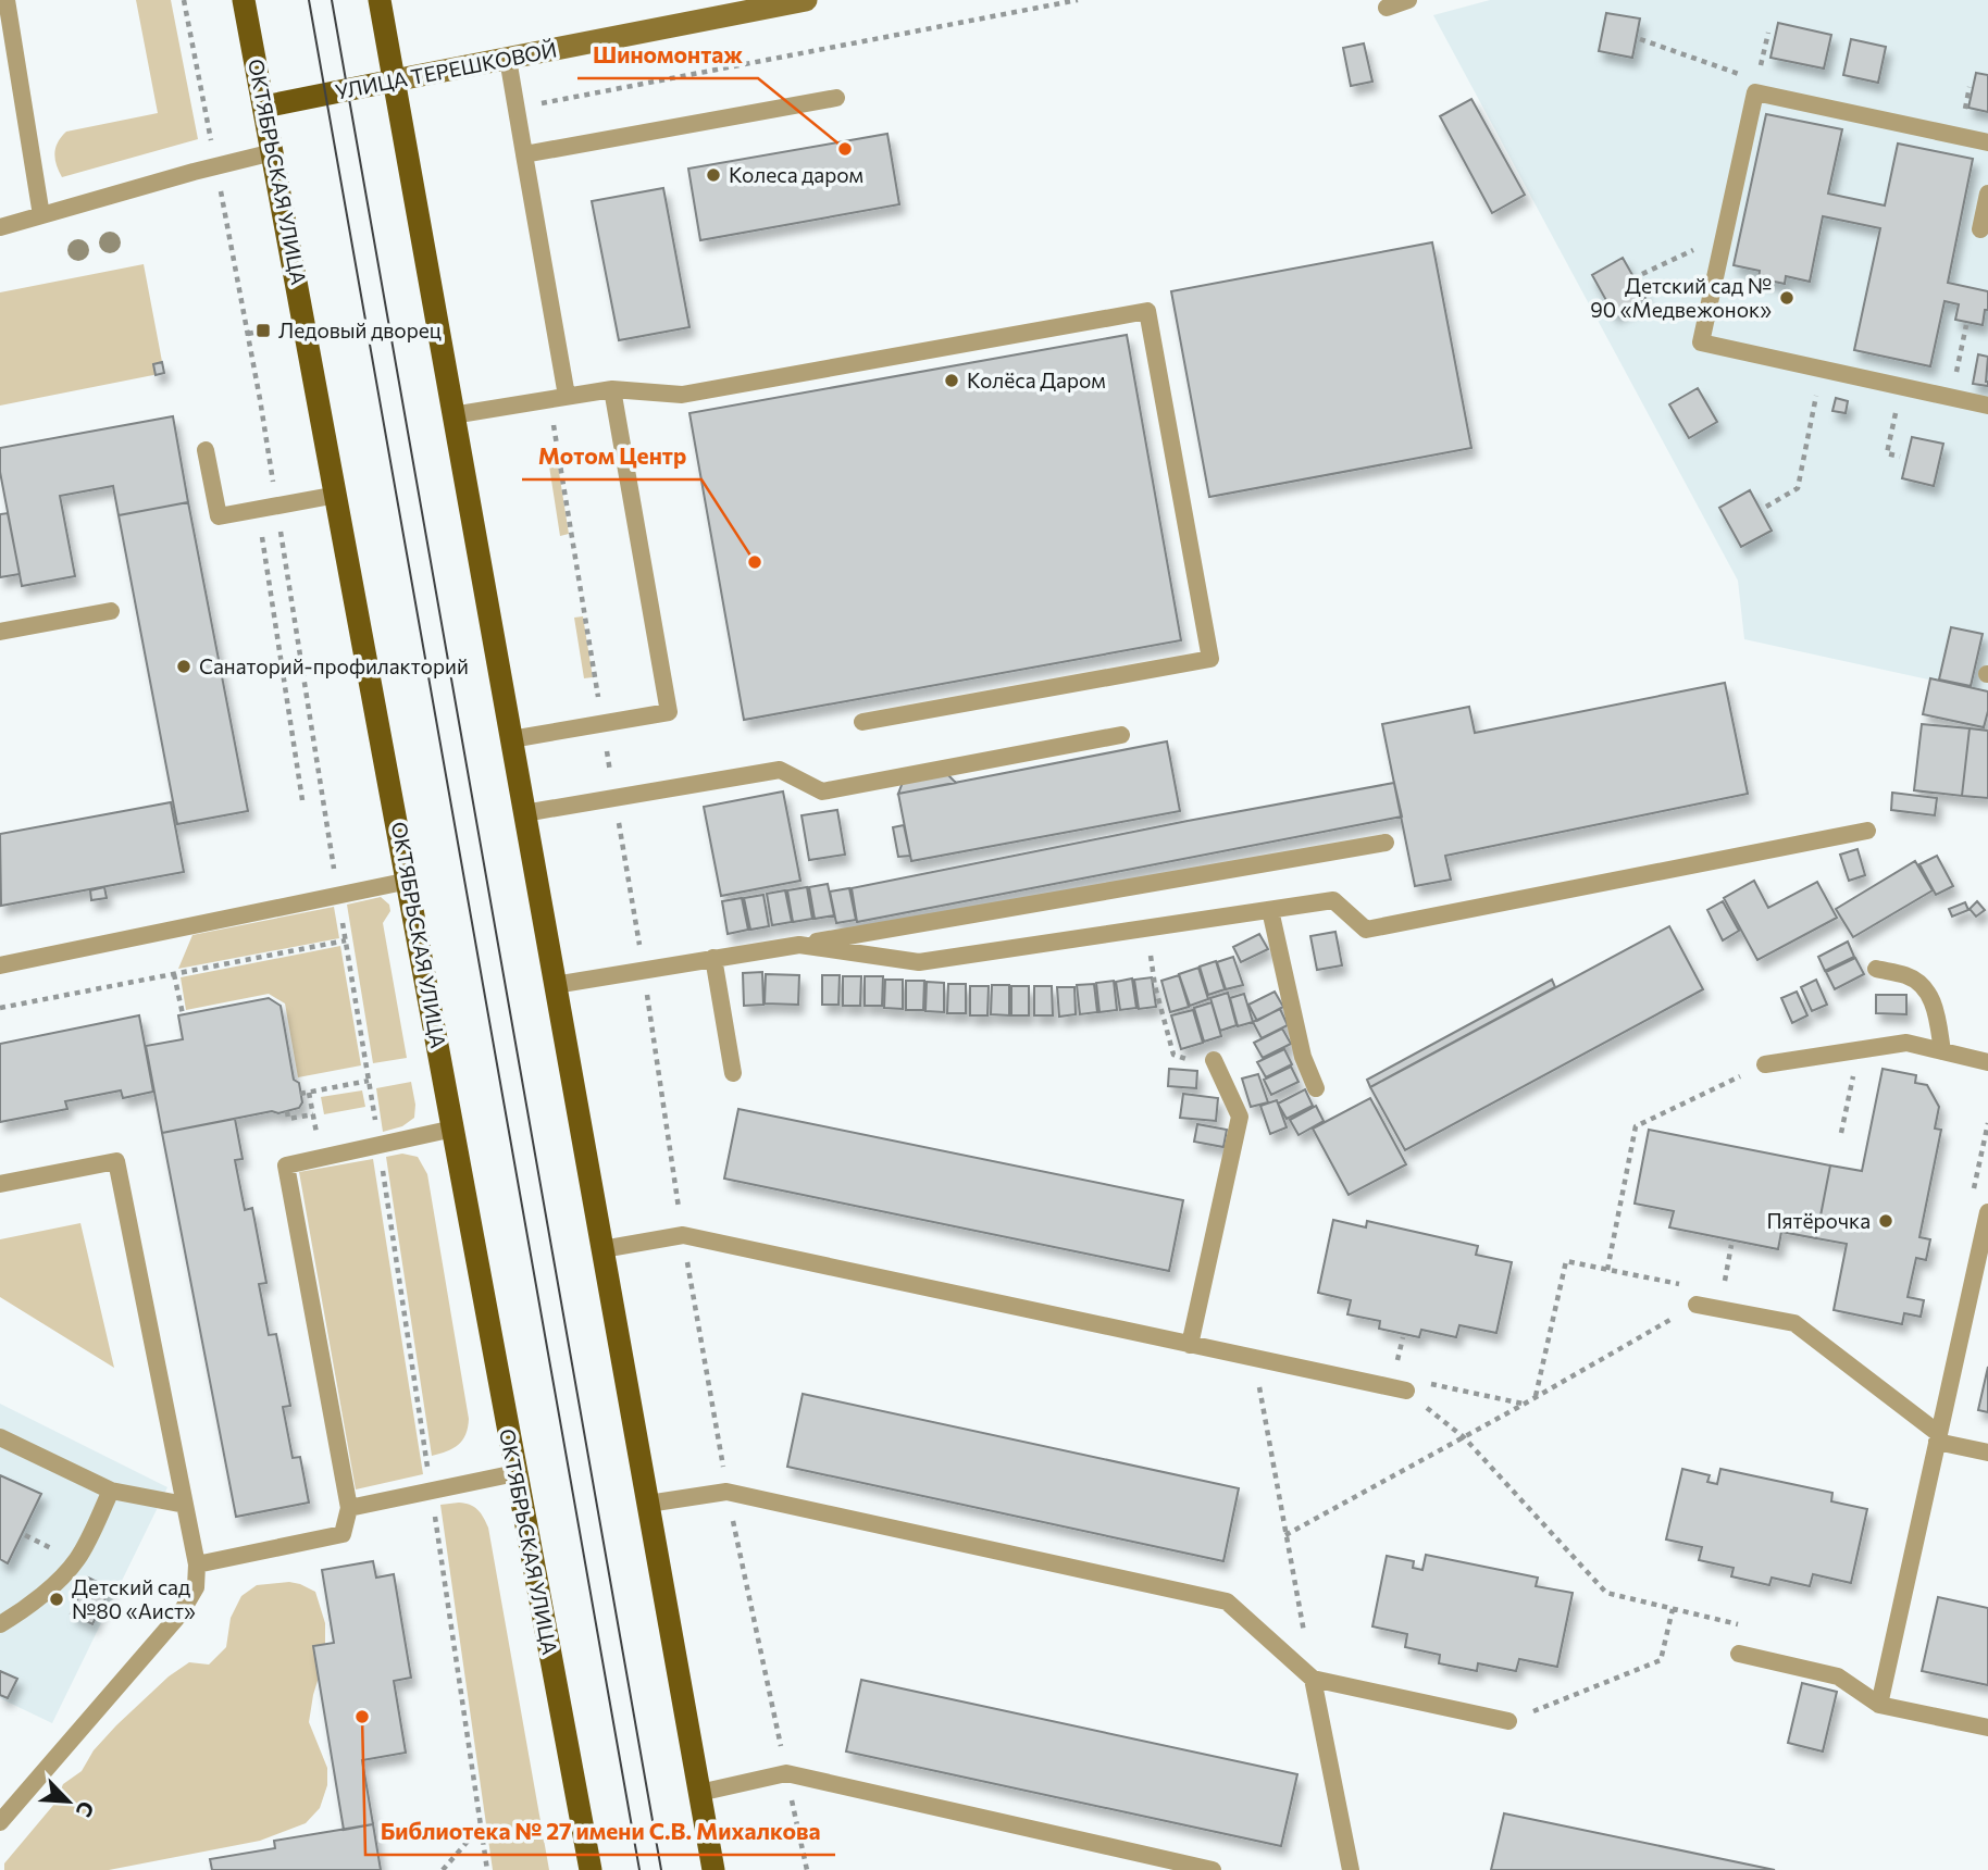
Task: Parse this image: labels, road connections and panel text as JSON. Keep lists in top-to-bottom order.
{
  "streets": {
    "main road": ["УЛИЦА ТЕРЕШКОВОЙ", "ОКТЯБРЬСКАЯ УЛИЦА"]
  },
  "crossings": [
    ["УЛИЦА ТЕРЕШКОВОЙ", "ОКТЯБРЬСКАЯ УЛИЦА"]
  ],
  "places": {
    "other": [
      "Шиномонтаж",
      "Колеса даром",
      "Детский сад № 90 «Медвежонок»",
      "Колёса Даром",
      "Мотом Центр",
      "Санаторий-профилакторий",
      "Пятёрочка",
      "Детский сад №80 «Аист»",
      "Библиотека № 27 имени С.В. Михалкова"
    ],
    "transit": ["Ледовый дворец"]
  },
  "north": "bottom right"
}
